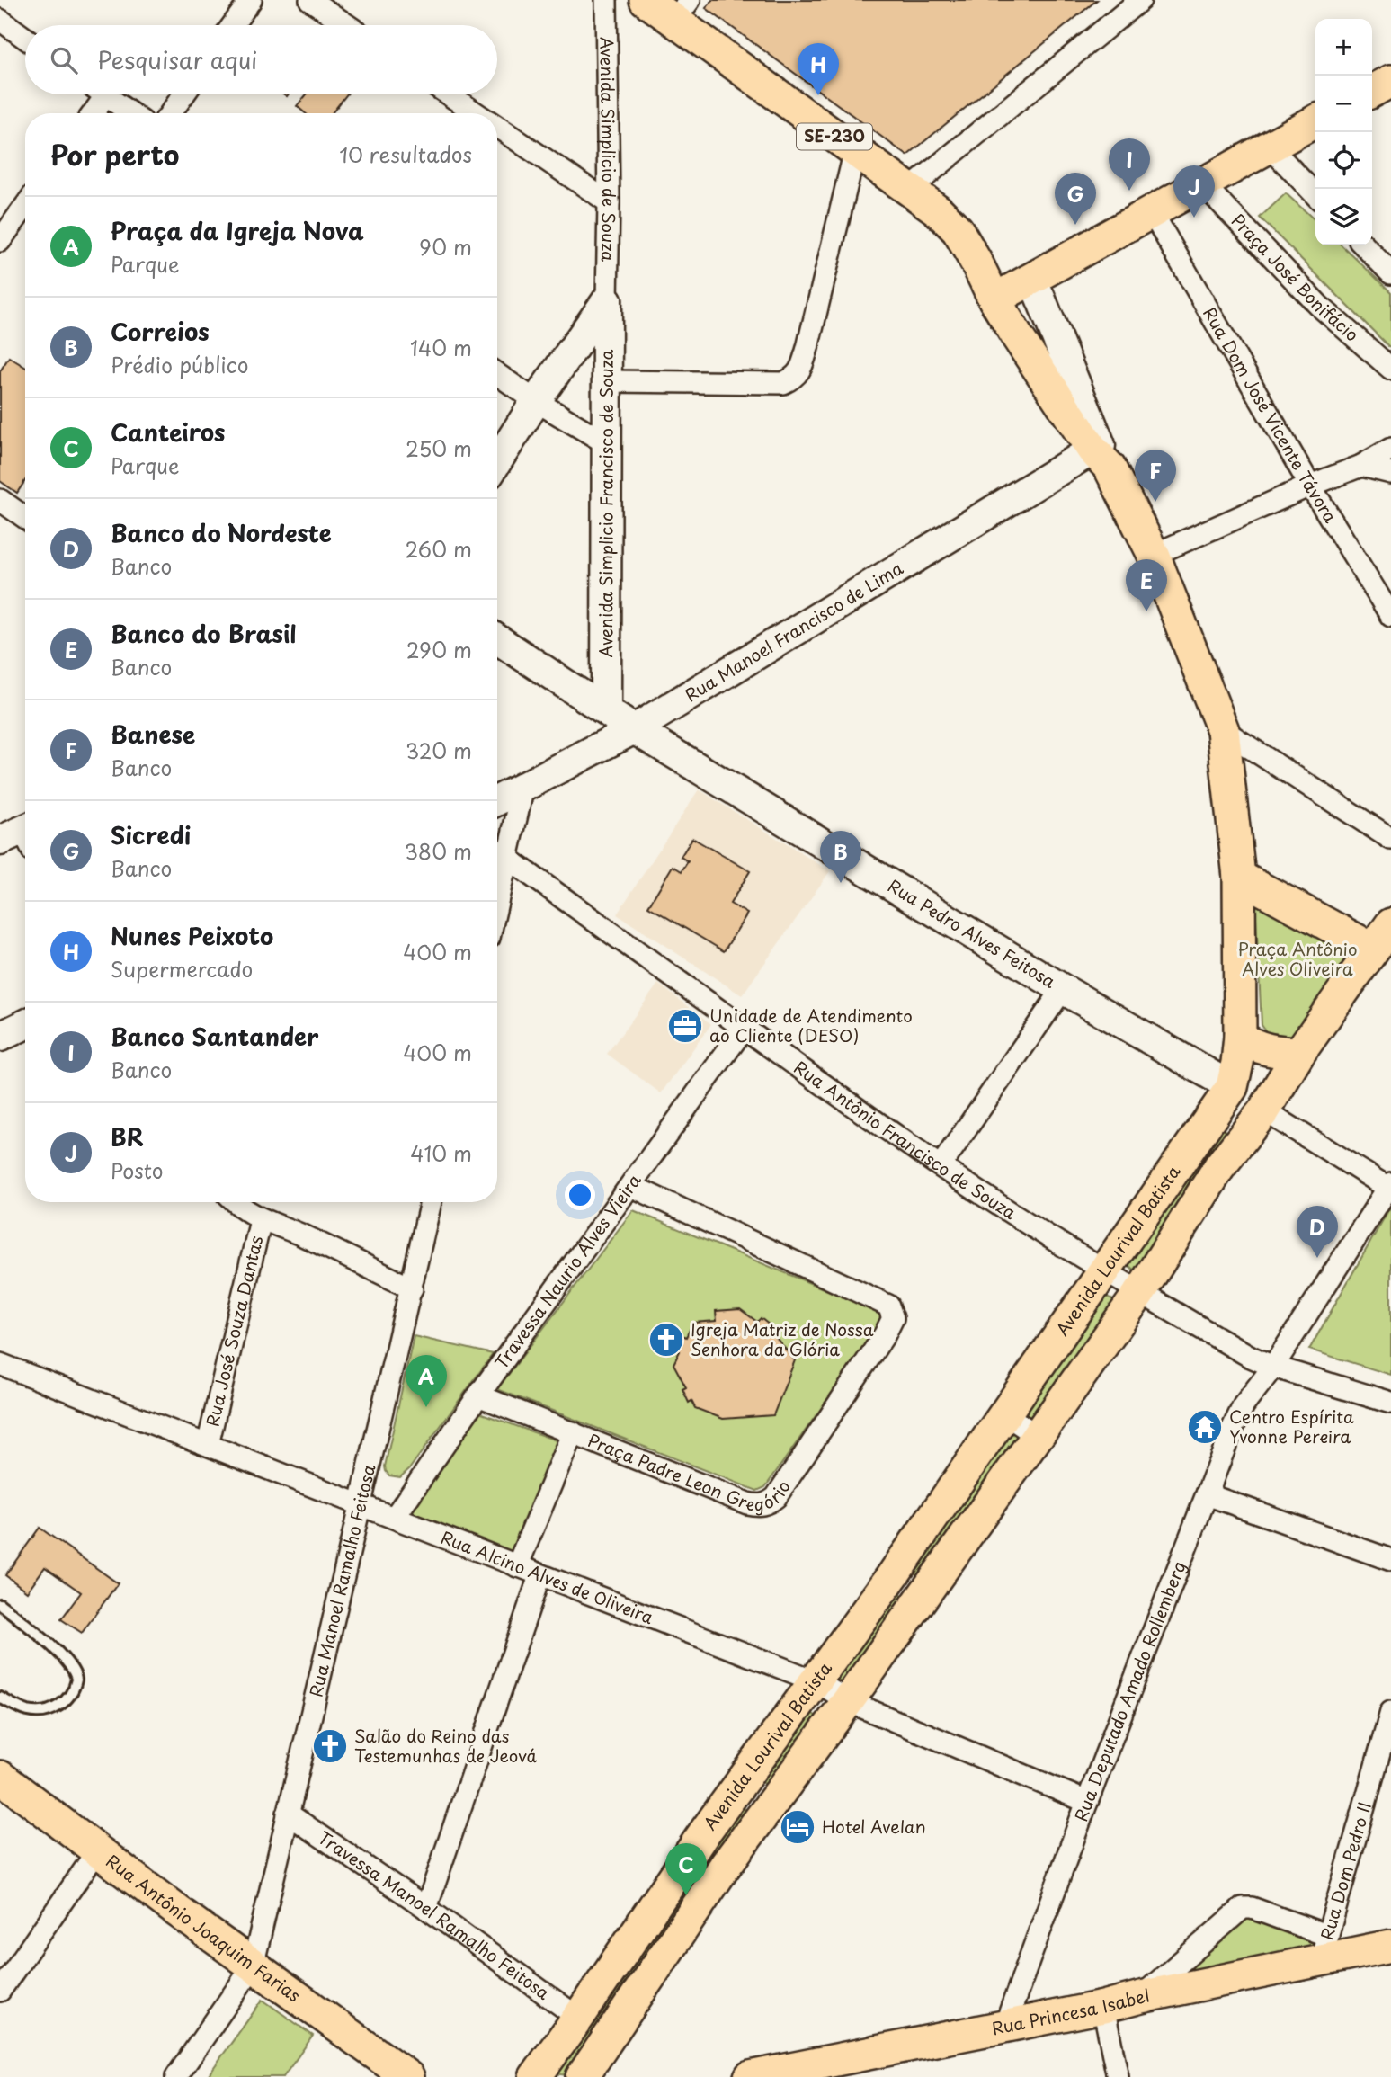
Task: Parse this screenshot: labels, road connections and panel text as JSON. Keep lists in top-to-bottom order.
{
  "streets": {
    "main road": [
      "SE-230",
      "Avenida Lourival Batista",
      "Rua Antônio Joaquim Farias",
      "Rua Princesa Isabel"
    ],
    "street": [
      "Avenida Simplicio de Souza",
      "Praça José Bonifácio",
      "Rua Dom José Vicente Távora",
      "Avenida Simplicio Francisco de Souza",
      "Rua Manoel Francisco de Lima",
      "Rua Pedro Alves Feitosa",
      "Rua Antônio Francisco de Souza",
      "Travessa Naurio Alves Vieira",
      "Rua José Souza Dantas",
      "Praça Padre Leon Gregório",
      "Rua Alcino Alves de Oliveira",
      "Rua Manoel Ramalho Feitosa",
      "Rua Deputado Amado Rollemberg",
      "Rua Dom Pedro II",
      "Travessa Manoel Ramalho Feitosa"
    ]
  },
  "crossings": [
    ["Avenida Simplicio de Souza", "Avenida Simplicio Francisco de Souza"],
    ["Avenida Simplicio Francisco de Souza", "Rua Pedro Alves Feitosa"],
    ["Rua Manoel Francisco de Lima", "Rua Pedro Alves Feitosa"],
    ["Rua Pedro Alves Feitosa", "Avenida Lourival Batista"],
    ["Rua Antônio Francisco de Souza", "Avenida Lourival Batista"],
    ["Rua Antônio Francisco de Souza", "Travessa Naurio Alves Vieira"],
    ["Rua Antônio Francisco de Souza", "Rua Deputado Amado Rollemberg"],
    ["Avenida Lourival Batista", "Rua Alcino Alves de Oliveira"],
    ["Avenida Lourival Batista", "Travessa Manoel Ramalho Feitosa"],
    ["Travessa Naurio Alves Vieira", "Praça Padre Leon Gregório"],
    ["Travessa Naurio Alves Vieira", "Rua Alcino Alves de Oliveira"],
    ["Rua José Souza Dantas", "Rua Alcino Alves de Oliveira"],
    ["Rua Alcino Alves de Oliveira", "Rua Manoel Ramalho Feitosa"],
    ["Rua Alcino Alves de Oliveira", "Rua Deputado Amado Rollemberg"],
    ["Rua Manoel Ramalho Feitosa", "Travessa Manoel Ramalho Feitosa"],
    ["Rua Manoel Ramalho Feitosa", "Rua Antônio Joaquim Farias"],
    ["Rua Deputado Amado Rollemberg", "Rua Princesa Isabel"],
    ["Rua Dom Pedro II", "Rua Princesa Isabel"]
  ],
  "parks": ["Praça Antônio Alves Oliveira"],
  "places": {
    "office": ["Unidade de Atendimento ao Cliente (DESO)"],
    "church": ["Igreja Matriz de Nossa Senhora da Glória", "Salão do Reino das Testemunhas de Jeová"],
    "temple": ["Centro Espírita Yvonne Pereira"],
    "hotel": ["Hotel Avelan"]
  },
  "page": {
    "map_buttons": ["+", "−"],
    "search": "Pesquisar aqui",
    "pins": [
      "H",
      "I",
      "J",
      "G",
      "F",
      "E",
      "B",
      "D",
      "A",
      "C"
    ],
    "heading": ["Por perto", "10 resultados"],
    "list": [
      {
        "mark": "A",
        "name": "Praça da Igreja Nova",
        "note": "Parque",
        "value": "90 m"
      },
      {
        "mark": "B",
        "name": "Correios",
        "note": "Prédio público",
        "value": "140 m"
      },
      {
        "mark": "C",
        "name": "Canteiros",
        "note": "Parque",
        "value": "250 m"
      },
      {
        "mark": "D",
        "name": "Banco do Nordeste",
        "note": "Banco",
        "value": "260 m"
      },
      {
        "mark": "E",
        "name": "Banco do Brasil",
        "note": "Banco",
        "value": "290 m"
      },
      {
        "mark": "F",
        "name": "Banese",
        "note": "Banco",
        "value": "320 m"
      },
      {
        "mark": "G",
        "name": "Sicredi",
        "note": "Banco",
        "value": "380 m"
      },
      {
        "mark": "H",
        "name": "Nunes Peixoto",
        "note": "Supermercado",
        "value": "400 m"
      },
      {
        "mark": "I",
        "name": "Banco Santander",
        "note": "Banco",
        "value": "400 m"
      },
      {
        "mark": "J",
        "name": "BR",
        "note": "Posto",
        "value": "410 m"
      }
    ]
  }
}
